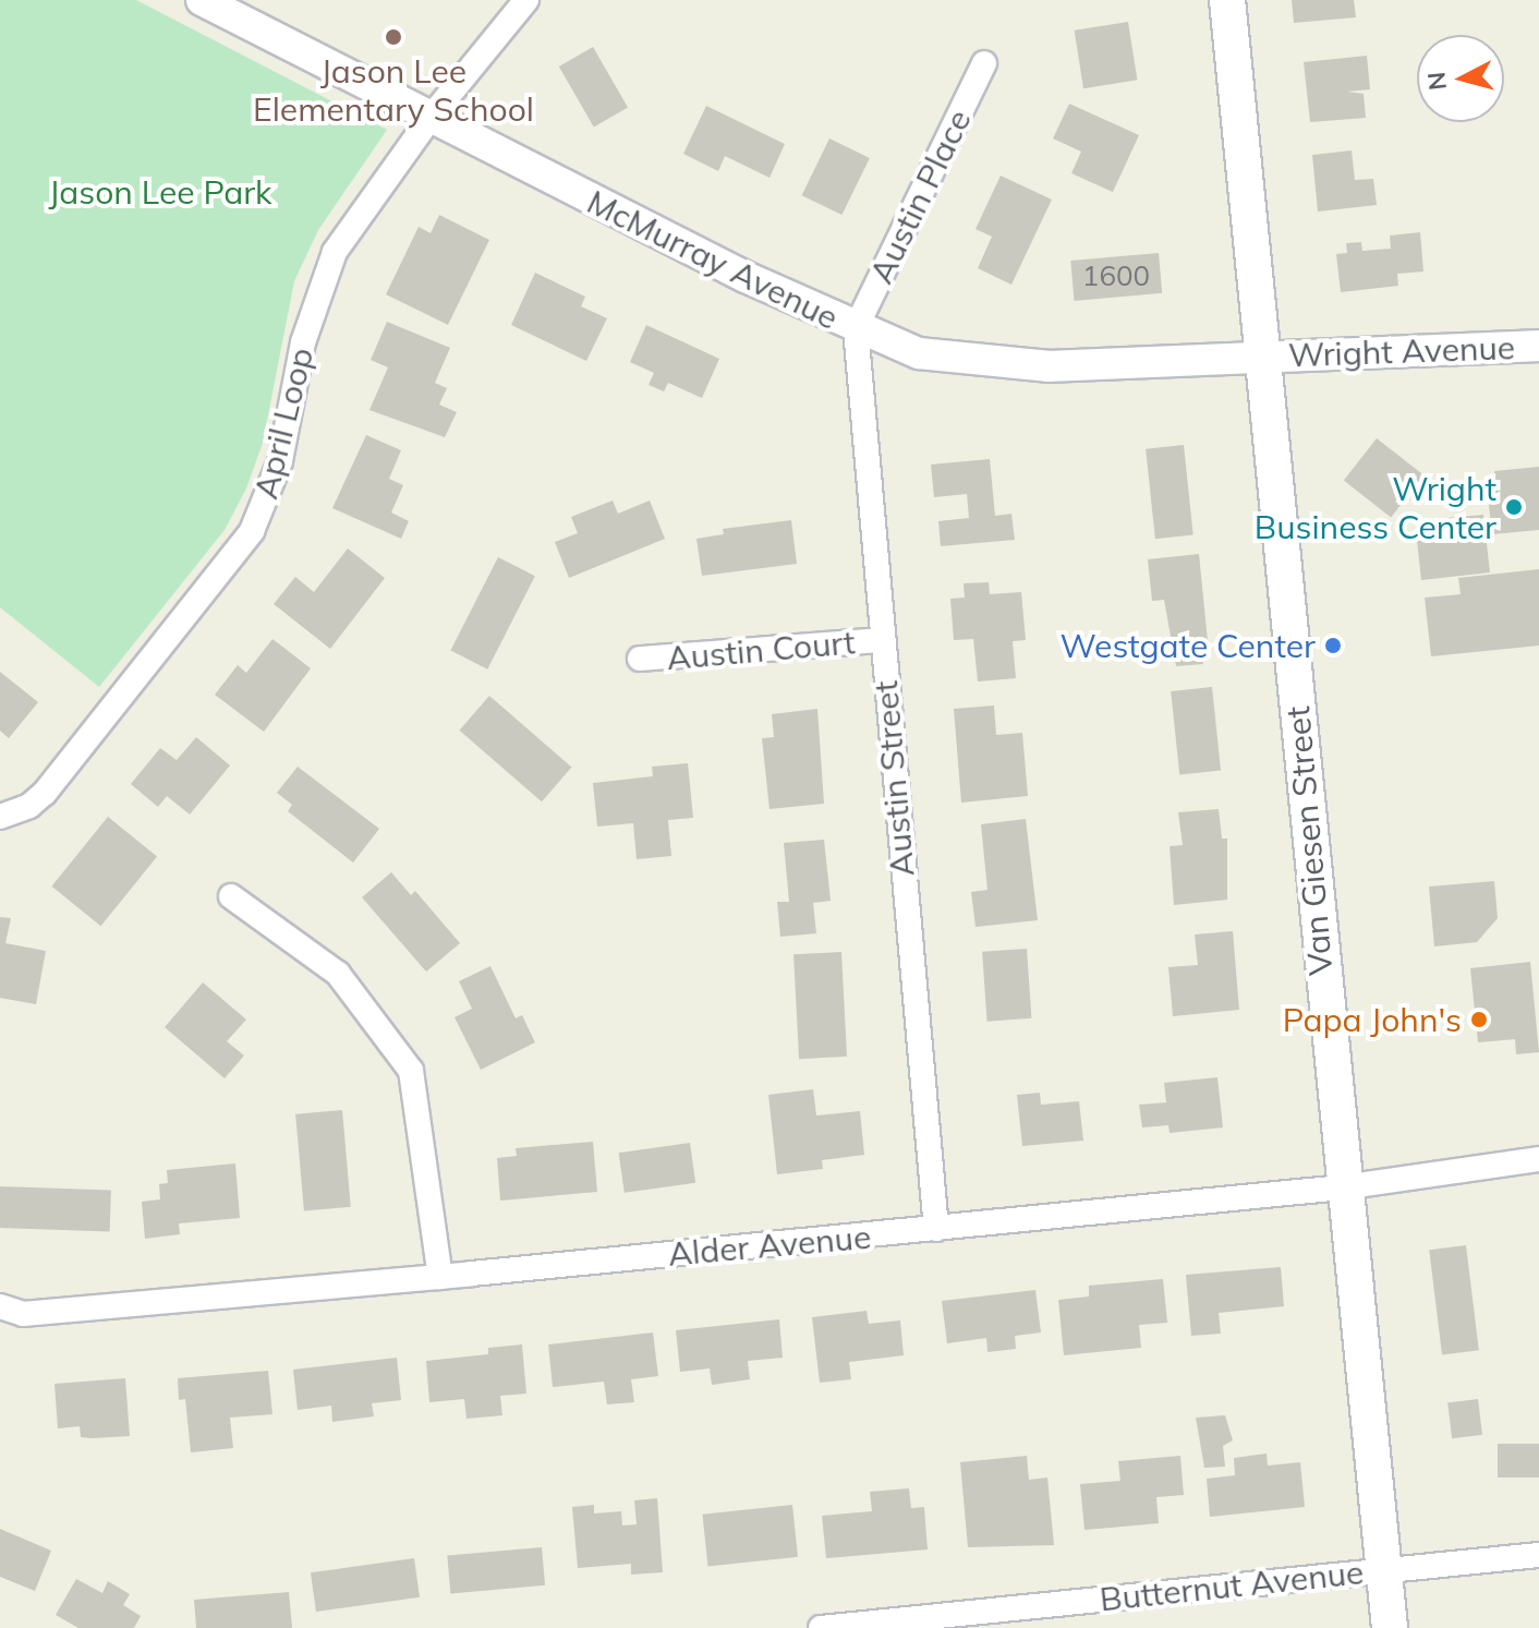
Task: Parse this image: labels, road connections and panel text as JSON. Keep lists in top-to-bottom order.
{
  "streets": {
    "main road": ["Van Giesen Street"],
    "street": [
      "Austin Place",
      "McMurray Avenue",
      "Wright Avenue",
      "April Loop",
      "Austin Court",
      "Austin Street",
      "Alder Avenue",
      "Butternut Avenue"
    ]
  },
  "crossings": [
    ["Austin Place", "McMurray Avenue"],
    ["Austin Place", "Austin Street"],
    ["McMurray Avenue", "Wright Avenue"],
    ["McMurray Avenue", "April Loop"],
    ["McMurray Avenue", "Austin Street"],
    ["McMurray Avenue", "Van Giesen Street"],
    ["Wright Avenue", "Van Giesen Street"],
    ["Austin Court", "Austin Street"],
    ["Austin Street", "Alder Avenue"],
    ["Van Giesen Street", "Alder Avenue"],
    ["Van Giesen Street", "Butternut Avenue"]
  ],
  "parks": ["Jason Lee Park"],
  "places": [
    "Jason Lee Elementary School",
    "Wright Business Center",
    "Westgate Center",
    "Papa John's"
  ],
  "house_numbers": ["1600"],
  "north": "left"
}
